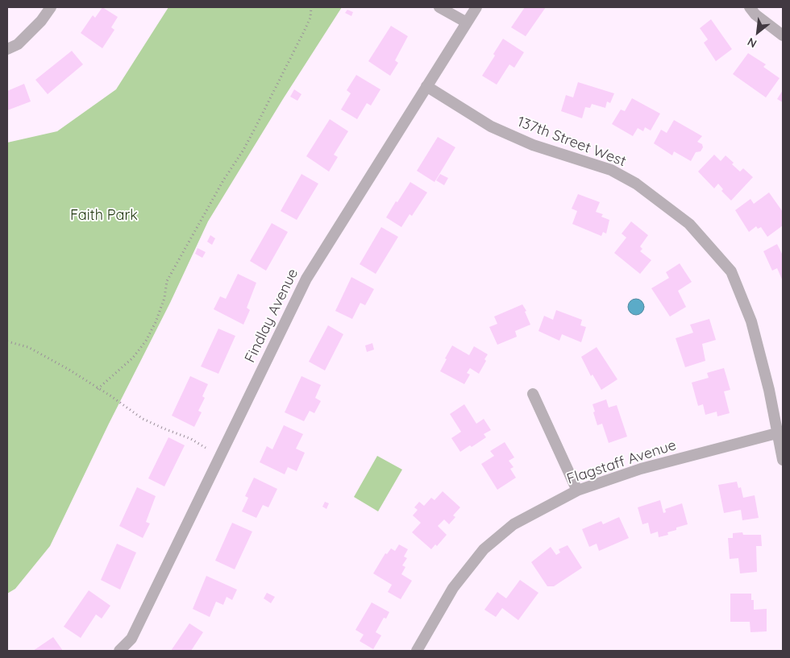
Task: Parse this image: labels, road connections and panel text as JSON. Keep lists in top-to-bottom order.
{
  "streets": {
    "street": ["137th Street West", "Findlay Avenue", "Flagstaff Avenue"]
  },
  "crossings": [
    ["137th Street West", "Findlay Avenue"],
    ["137th Street West", "Flagstaff Avenue"]
  ],
  "parks": ["Faith Park"],
  "north": "bottom left"
}
